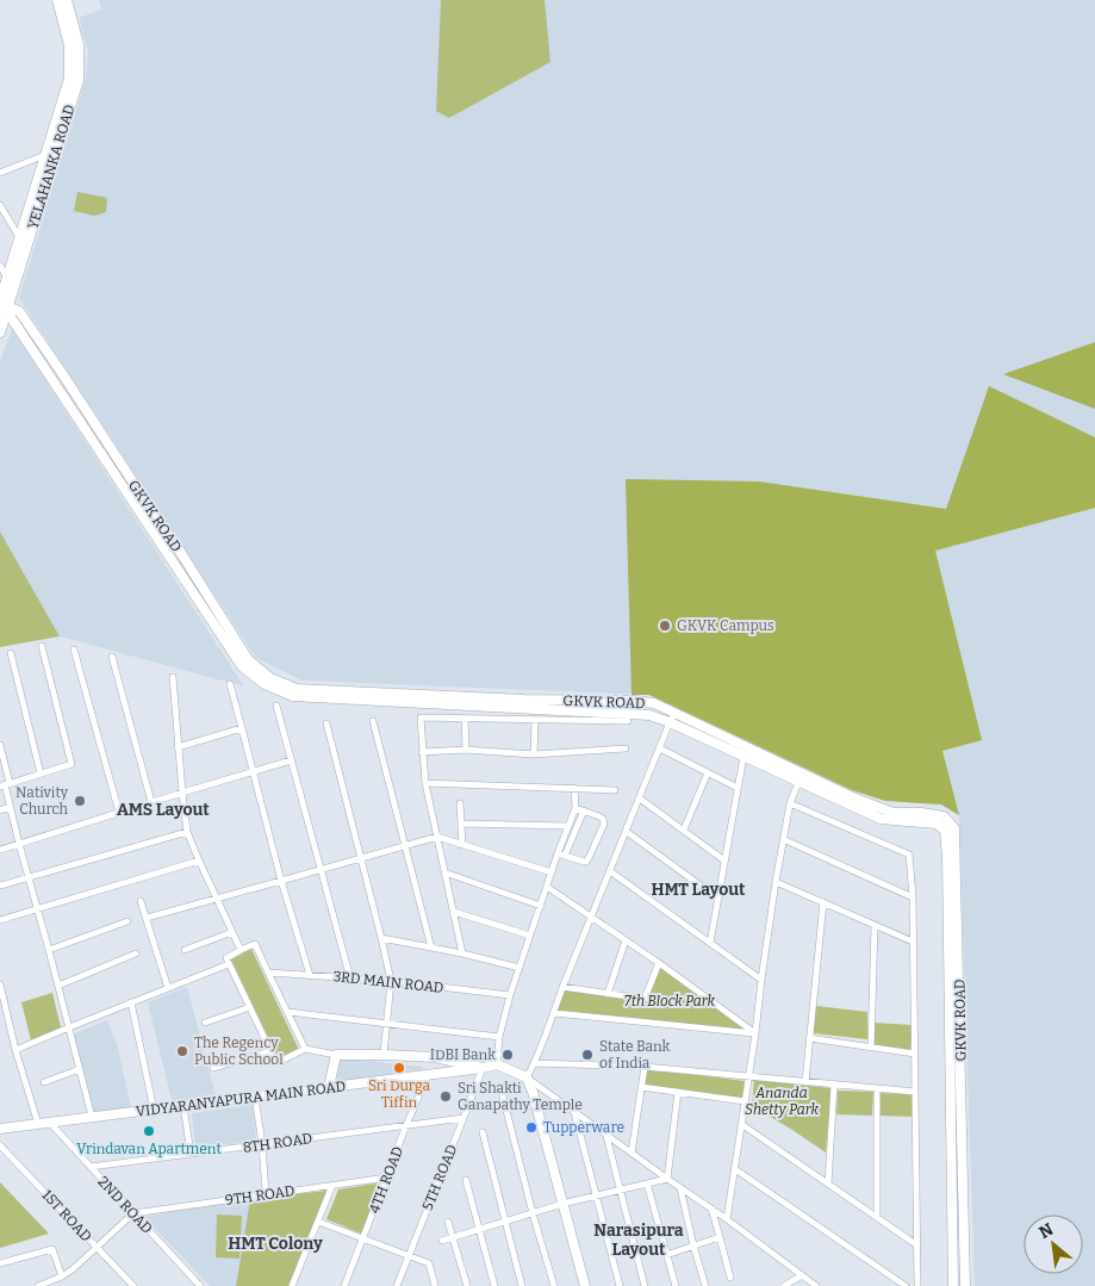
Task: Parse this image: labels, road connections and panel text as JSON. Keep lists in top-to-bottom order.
{
  "streets": {
    "main road": ["YELAHANKA ROAD", "GKVK ROAD", "VIDYARANYAPURA MAIN ROAD"],
    "street": [
      "3RD MAIN ROAD",
      "8TH ROAD",
      "5TH ROAD",
      "4TH ROAD",
      "9TH ROAD",
      "2ND ROAD",
      "1ST ROAD"
    ]
  },
  "crossings": [
    ["YELAHANKA ROAD", "GKVK ROAD"],
    ["VIDYARANYAPURA MAIN ROAD", "5TH ROAD"],
    ["VIDYARANYAPURA MAIN ROAD", "4TH ROAD"],
    ["VIDYARANYAPURA MAIN ROAD", "2ND ROAD"],
    ["8TH ROAD", "5TH ROAD"],
    ["8TH ROAD", "4TH ROAD"],
    ["8TH ROAD", "2ND ROAD"],
    ["4TH ROAD", "9TH ROAD"],
    ["9TH ROAD", "2ND ROAD"]
  ],
  "districts": [
    "AMS Layout",
    "HMT Layout",
    "Narasipura Layout",
    "HMT Colony"
  ],
  "parks": ["7th Block Park", "Ananda Shetty Park"],
  "places": [
    "GKVK Campus",
    "Nativity Church",
    "The Regency Public School",
    "IDBI Bank",
    "State Bank of India",
    "Sri Durga Tiffin",
    "Sri Shakti Ganapathy Temple",
    "Tupperware",
    "Vrindavan Apartment"
  ],
  "north": "top left"
}
